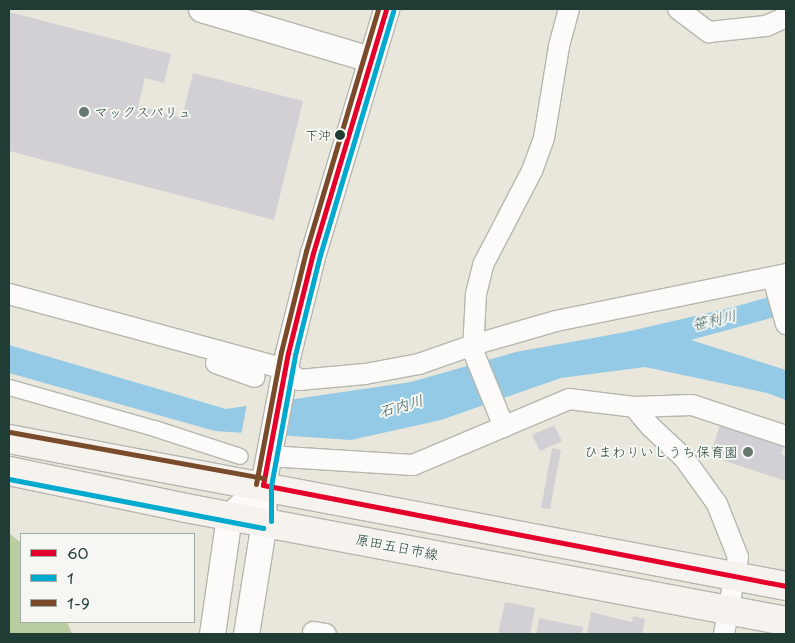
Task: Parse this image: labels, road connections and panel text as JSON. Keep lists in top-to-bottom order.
{
  "streets": {
    "main road": ["原田五日市線"]
  },
  "water": ["笹利川", "石内川"],
  "places": ["マックスバリュ", "下沖", "ひまわりいしうち保育園"],
  "lines": ["transit line 60", "transit line 1-9", "transit line 1"],
  "legend": ["60", "1", "1-9"]
}
